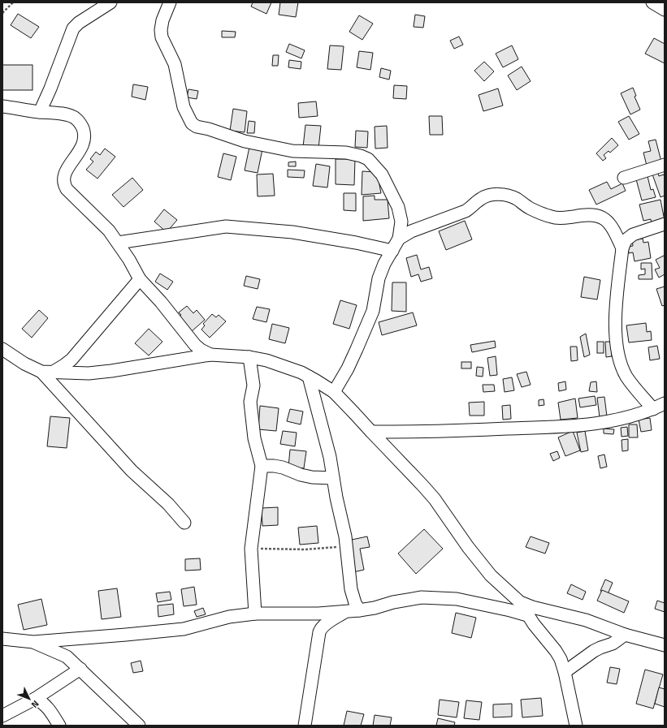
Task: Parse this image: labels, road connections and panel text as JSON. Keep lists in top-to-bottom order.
{
  "north": "bottom right"
}
